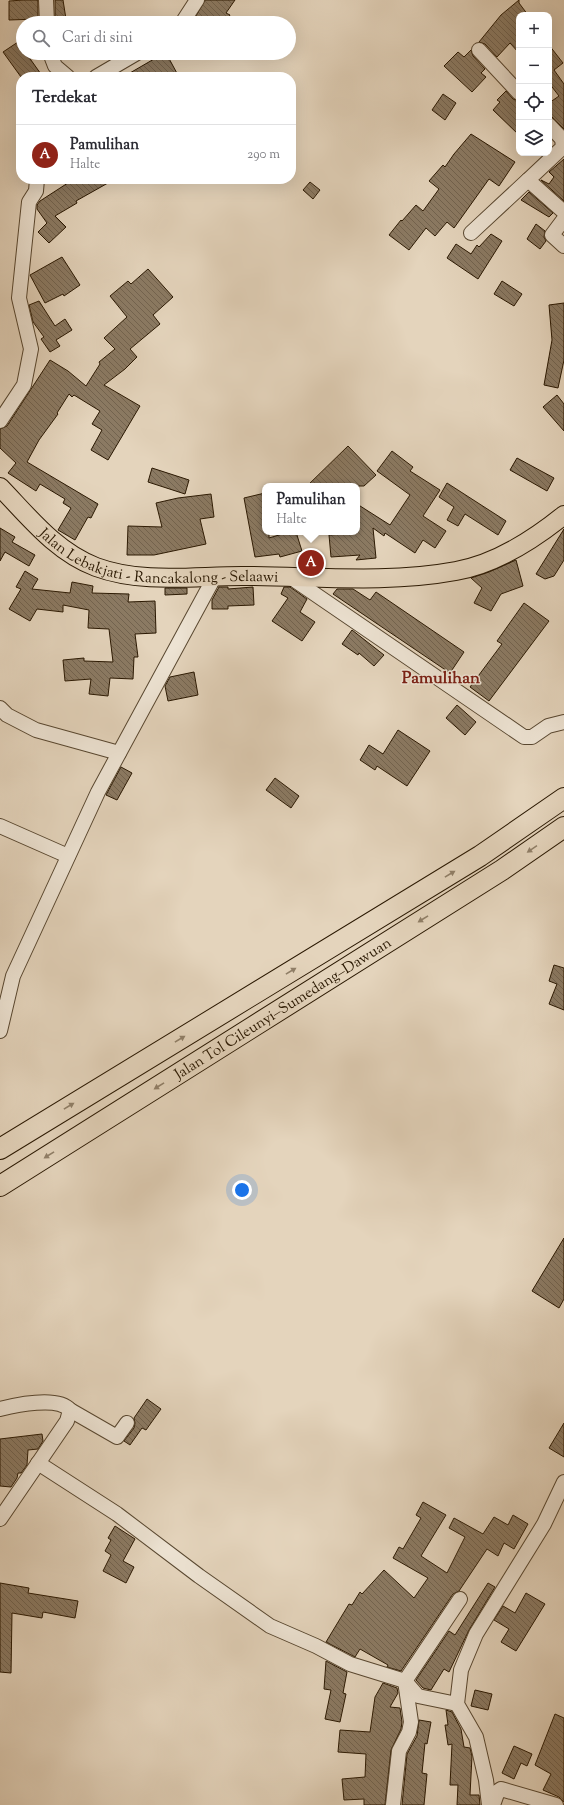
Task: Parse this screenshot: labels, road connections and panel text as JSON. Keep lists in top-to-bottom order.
{
  "streets": {
    "highway": ["Jalan Tol Cileunyi–Sumedang–Dawuan"],
    "main road": ["Jalan Lebakjati - Rancakalong - Selaawi"]
  },
  "districts": ["Pamulihan"],
  "page": {
    "map_buttons": ["+", "−"],
    "search": "Cari di sini",
    "heading": "Terdekat",
    "list": [
      {
        "mark": "A",
        "name": "Pamulihan",
        "note": "Halte",
        "value": "290 m"
      }
    ],
    "popup": ["Pamulihan", "Halte"],
    "pins": "A"
  }
}
